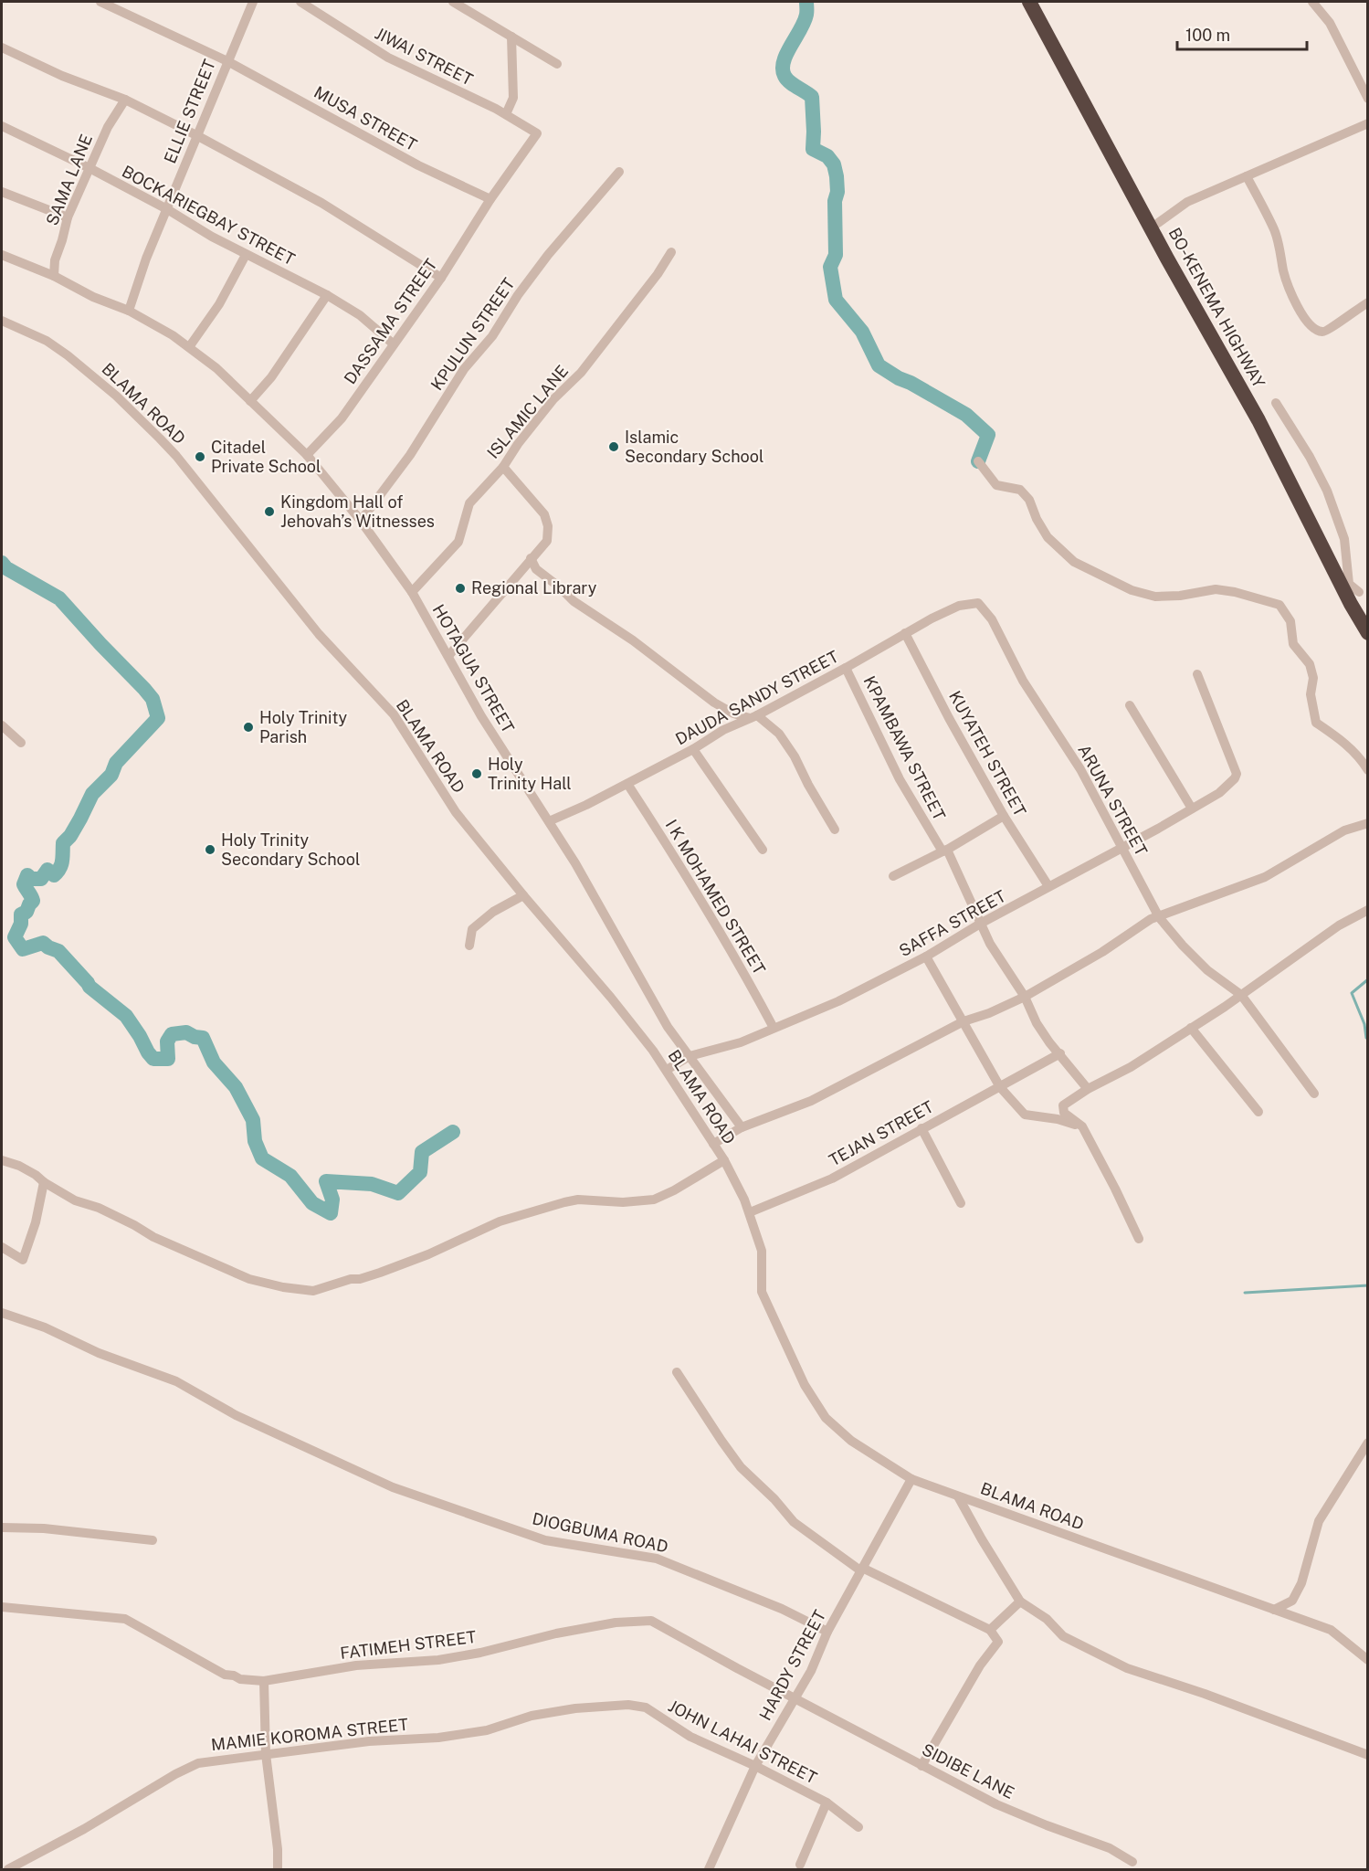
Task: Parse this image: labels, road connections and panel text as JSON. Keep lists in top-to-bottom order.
{
  "streets": {
    "highway": ["BO-KENEMA HIGHWAY"],
    "street": [
      "JIWAI STREET",
      "ELLIE STREET",
      "MUSA STREET",
      "SAMA LANE",
      "BOCKARIEGBAY STREET",
      "DASSAMA STREET",
      "KPULUN STREET",
      "BLAMA ROAD",
      "ISLAMIC LANE",
      "HOTAGUA STREET",
      "DAUDA SANDY STREET",
      "KPAMBAWA STREET",
      "KUYATEH STREET",
      "ARUNA STREET",
      "I K MOHAMED STREET",
      "SAFFA STREET",
      "TEJAN STREET",
      "DIOGBUMA ROAD",
      "FATIMEH STREET",
      "HARDY STREET",
      "MAMIE KOROMA STREET",
      "JOHN LAHAI STREET",
      "SIDIBE LANE"
    ]
  },
  "crossings": [
    ["JIWAI STREET", "DASSAMA STREET"],
    ["ELLIE STREET", "MUSA STREET"],
    ["ELLIE STREET", "BOCKARIEGBAY STREET"],
    ["ELLIE STREET", "HOTAGUA STREET"],
    ["MUSA STREET", "DASSAMA STREET"],
    ["SAMA LANE", "BOCKARIEGBAY STREET"],
    ["BOCKARIEGBAY STREET", "DASSAMA STREET"],
    ["DASSAMA STREET", "HOTAGUA STREET"],
    ["KPULUN STREET", "HOTAGUA STREET"],
    ["BLAMA ROAD", "SAFFA STREET"],
    ["BLAMA ROAD", "TEJAN STREET"],
    ["BLAMA ROAD", "HARDY STREET"],
    ["ISLAMIC LANE", "HOTAGUA STREET"],
    ["HOTAGUA STREET", "DAUDA SANDY STREET"],
    ["HOTAGUA STREET", "SAFFA STREET"],
    ["DAUDA SANDY STREET", "KPAMBAWA STREET"],
    ["DAUDA SANDY STREET", "KUYATEH STREET"],
    ["DAUDA SANDY STREET", "ARUNA STREET"],
    ["DAUDA SANDY STREET", "I K MOHAMED STREET"],
    ["KPAMBAWA STREET", "SAFFA STREET"],
    ["KPAMBAWA STREET", "TEJAN STREET"],
    ["KUYATEH STREET", "SAFFA STREET"],
    ["ARUNA STREET", "SAFFA STREET"],
    ["I K MOHAMED STREET", "SAFFA STREET"],
    ["DIOGBUMA ROAD", "HARDY STREET"],
    ["FATIMEH STREET", "HARDY STREET"],
    ["FATIMEH STREET", "SIDIBE LANE"],
    ["HARDY STREET", "JOHN LAHAI STREET"],
    ["HARDY STREET", "SIDIBE LANE"],
    ["MAMIE KOROMA STREET", "JOHN LAHAI STREET"]
  ],
  "places": [
    "Islamic Secondary School",
    "Citadel Private School",
    "Kingdom Hall of Jehovah’s Witnesses",
    "Regional Library",
    "Holy Trinity Parish",
    "Holy Trinity Hall",
    "Holy Trinity Secondary School"
  ],
  "scale_bar": "100 m"
}
